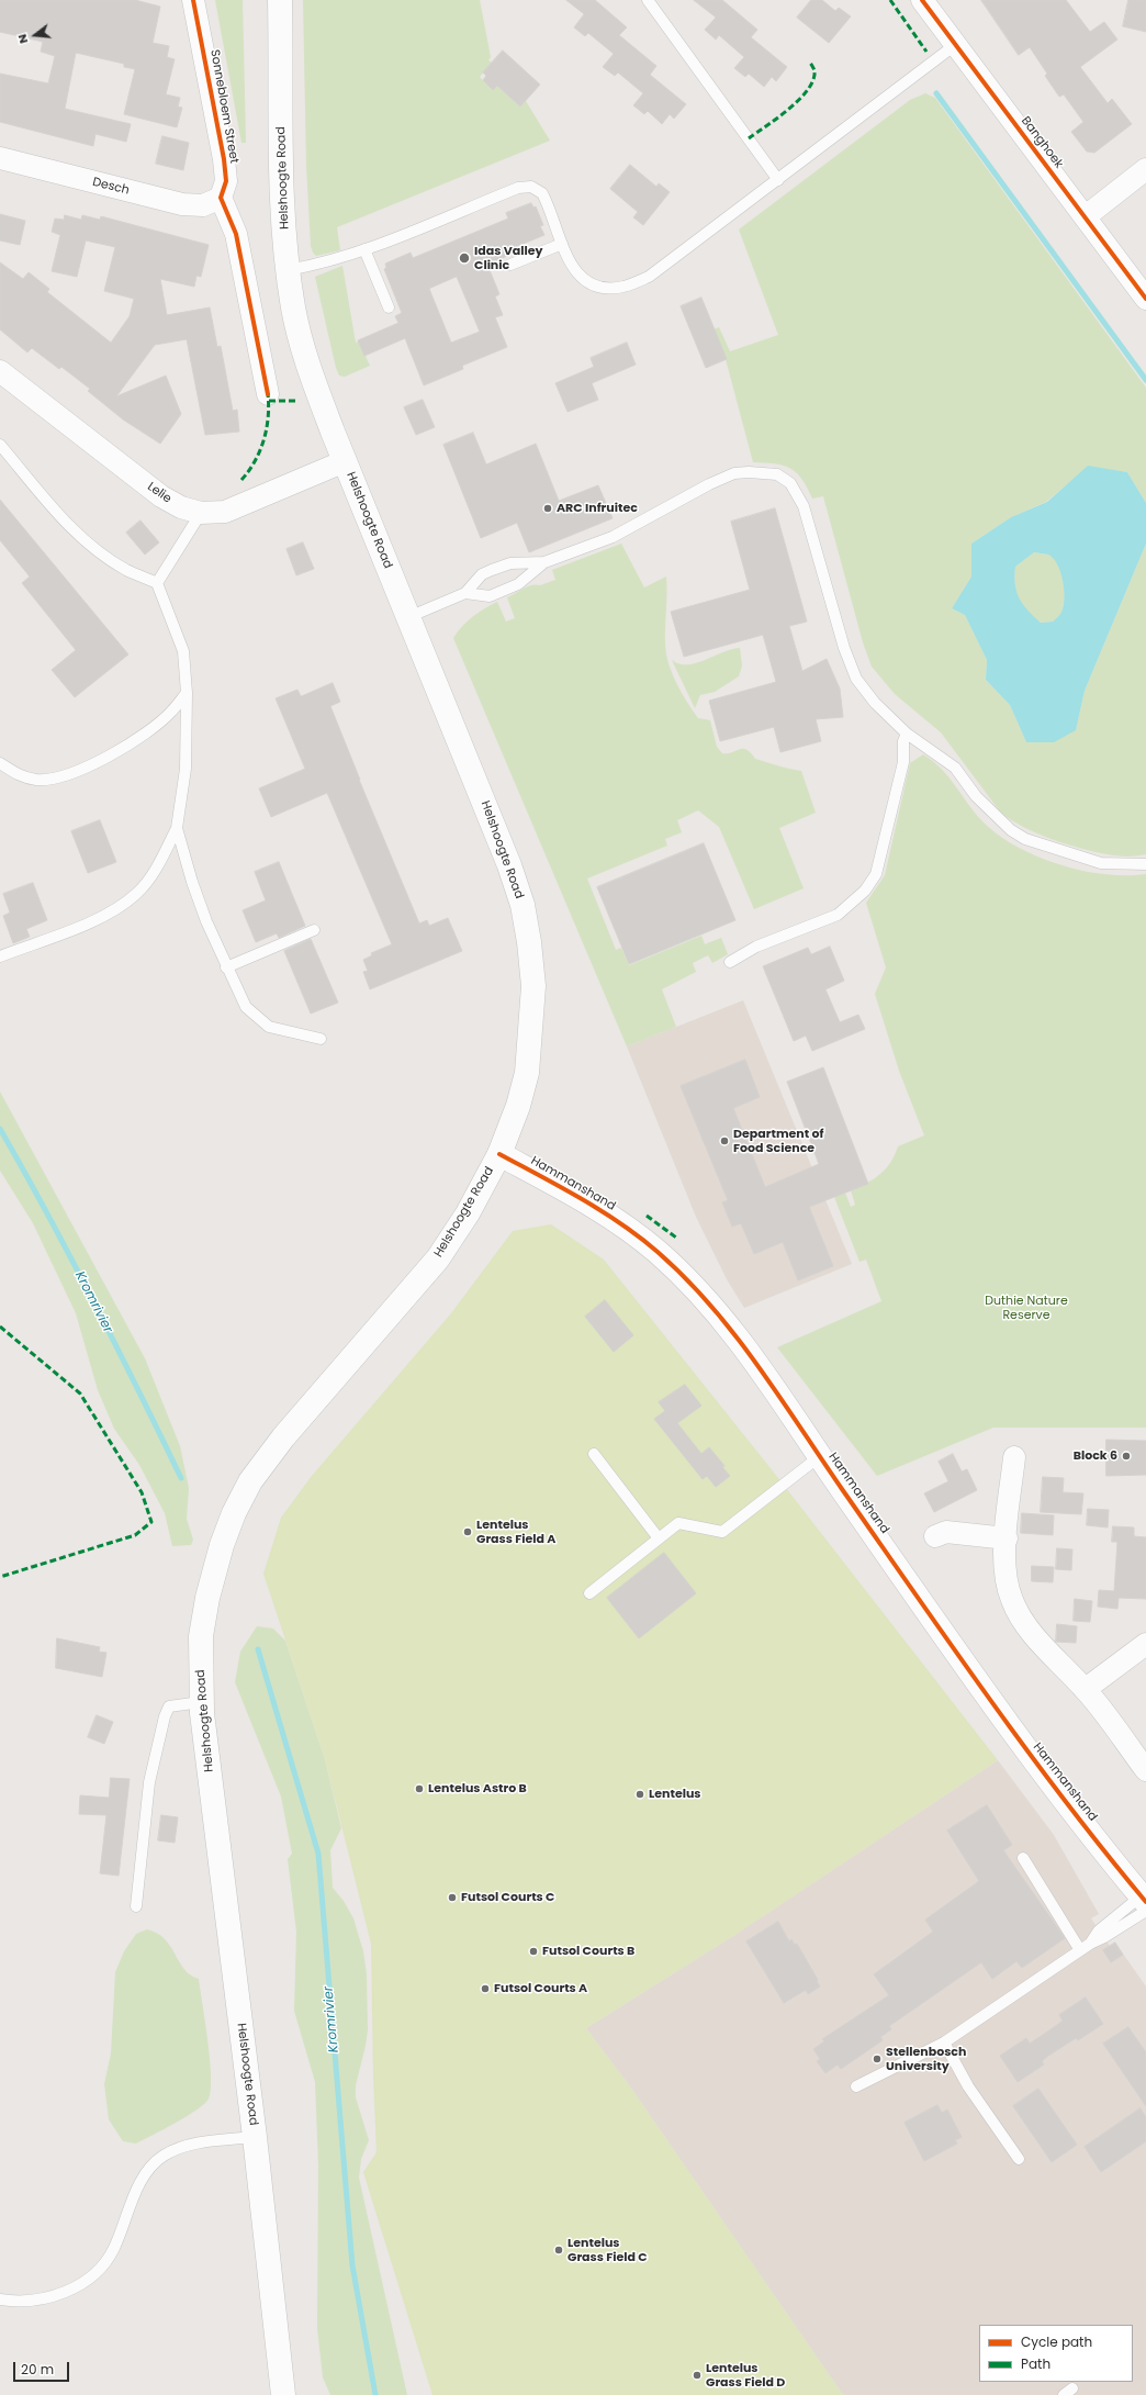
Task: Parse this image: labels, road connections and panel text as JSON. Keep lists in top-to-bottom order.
{
  "streets": {
    "main road": ["Helshoogte Road", "Hammanshand"],
    "street": [
      "Sonnebloem Street",
      "Banghoek",
      "Desch",
      "Lelie"
    ]
  },
  "crossings": [
    ["Sonnebloem Street", "Desch"],
    ["Helshoogte Road", "Lelie"],
    ["Helshoogte Road", "Hammanshand"]
  ],
  "water": ["Kromrivier"],
  "parks": ["Duthie Nature Reserve"],
  "places": [
    "Idas Valley Clinic",
    "ARC Infruitec",
    "Department of Food Science",
    "Block 6",
    "Lentelus Grass Field A",
    "Lentelus Astro B",
    "Lentelus",
    "Futsol Courts C",
    "Futsol Courts B",
    "Futsol Courts A",
    "Stellenbosch University",
    "Lentelus Grass Field C",
    "Lentelus Grass Field D"
  ],
  "legend": ["Cycle path", "Path"],
  "scale_bar": "20 m",
  "north": "left"
}
